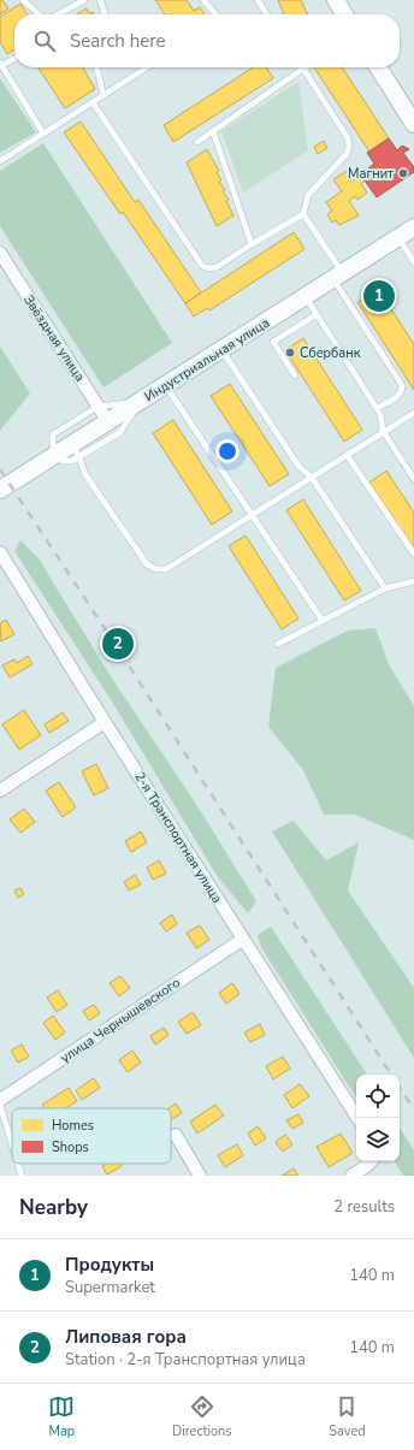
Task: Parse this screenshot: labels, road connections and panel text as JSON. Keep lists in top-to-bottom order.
{
  "streets": {
    "street": [
      "Звёздная улица",
      "Индустриальная улица",
      "2-я Транспортная улица",
      "улица Чернышевского"
    ]
  },
  "crossings": [
    ["Звёздная улица", "Индустриальная улица"],
    ["2-я Транспортная улица", "улица Чернышевского"]
  ],
  "places": ["Магнит", "Сбербанк"],
  "legend": ["Homes", "Shops"],
  "page": {
    "search": "Search here",
    "pins": ["1", "2"],
    "heading": ["Nearby", "2 results"],
    "list": [
      {
        "mark": "1",
        "name": "Продукты",
        "note": "Supermarket",
        "value": "140 m"
      },
      {
        "mark": "2",
        "name": "Липовая гора",
        "note": "Station · 2-я Транспортная улица",
        "value": "140 m"
      }
    ],
    "nav": ["Map", "Directions", "Saved"]
  }
}
